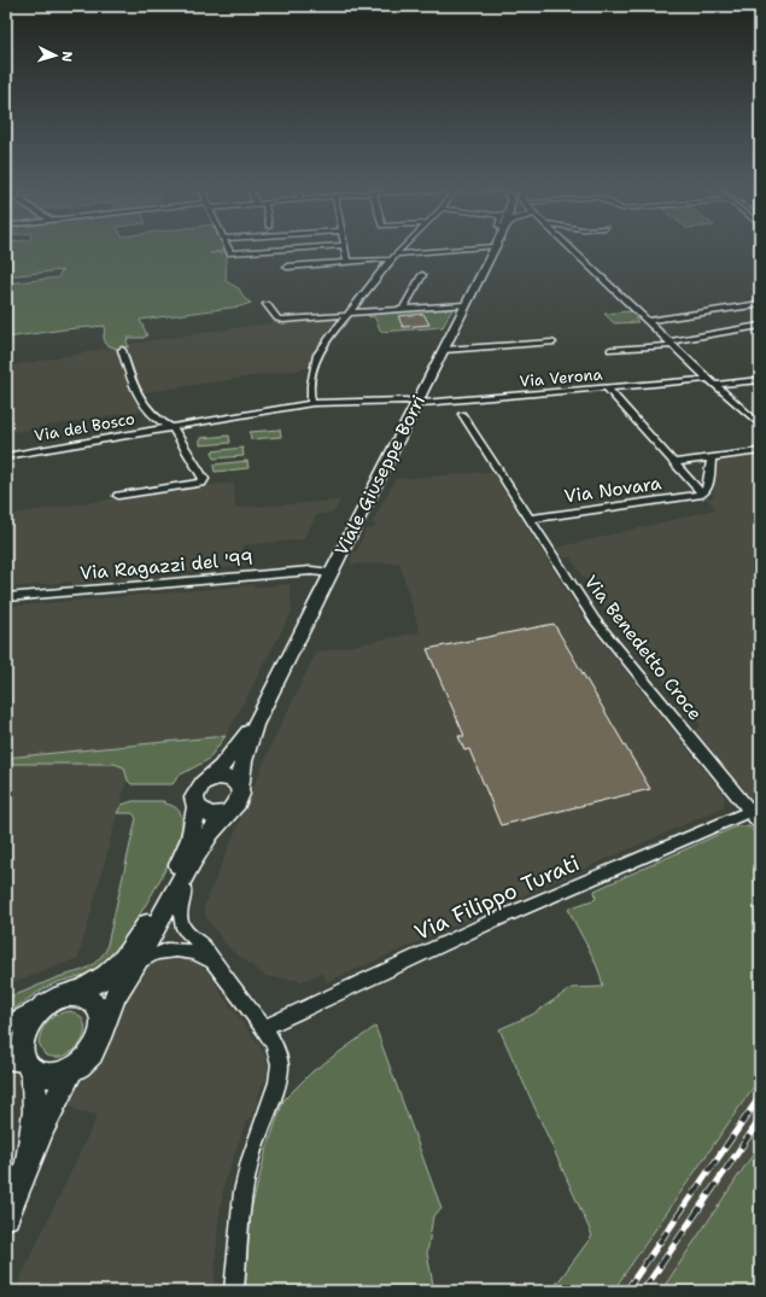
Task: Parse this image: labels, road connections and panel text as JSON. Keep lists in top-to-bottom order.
{
  "streets": {
    "main road": ["Viale Giuseppe Borri"],
    "street": [
      "Via Verona",
      "Via del Bosco",
      "Via Novara",
      "Via Ragazzi del '99",
      "Via Benedetto Croce",
      "Via Filippo Turati"
    ]
  },
  "crossings": [
    ["Via Verona", "Via del Bosco"],
    ["Via Verona", "Viale Giuseppe Borri"],
    ["Via Verona", "Via Novara"],
    ["Via del Bosco", "Viale Giuseppe Borri"],
    ["Viale Giuseppe Borri", "Via Ragazzi del '99"],
    ["Via Novara", "Via Benedetto Croce"],
    ["Via Benedetto Croce", "Via Filippo Turati"]
  ],
  "north": "right"
}
